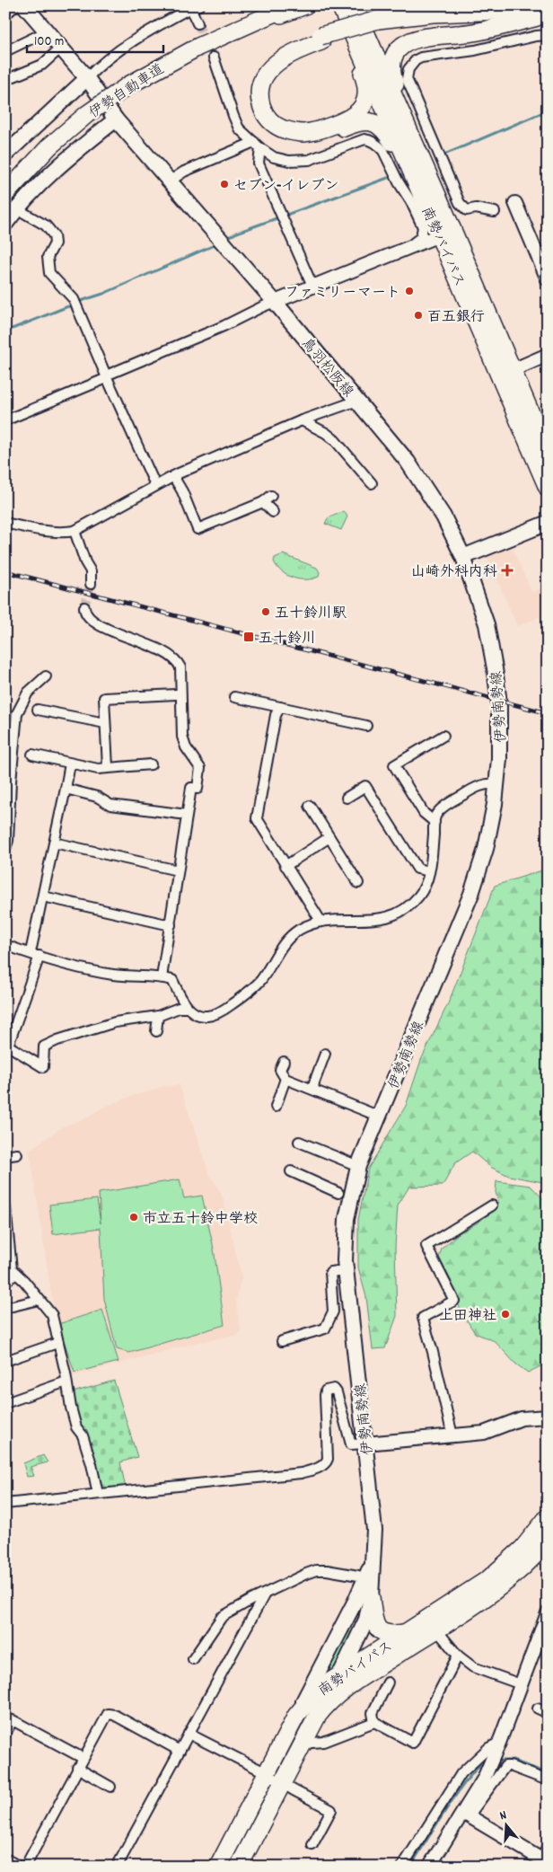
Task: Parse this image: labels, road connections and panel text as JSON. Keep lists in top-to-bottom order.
{
  "streets": {
    "highway": ["伊勢自動車道", "南勢バイパス"],
    "main road": ["鳥羽松阪線", "伊勢南勢線"]
  },
  "crossings": [
    ["南勢バイパス", "伊勢南勢線"],
    ["鳥羽松阪線", "伊勢南勢線"]
  ],
  "places": {
    "other": [
      "セブン-イレブン",
      "ファミリーマート",
      "百五銀行",
      "五十鈴川駅",
      "市立五十鈴中学校",
      "上田神社"
    ],
    "health": ["山崎外科内科"],
    "transit": ["五十鈴川"]
  },
  "scale_bar": "100 m",
  "north": "top"
}
